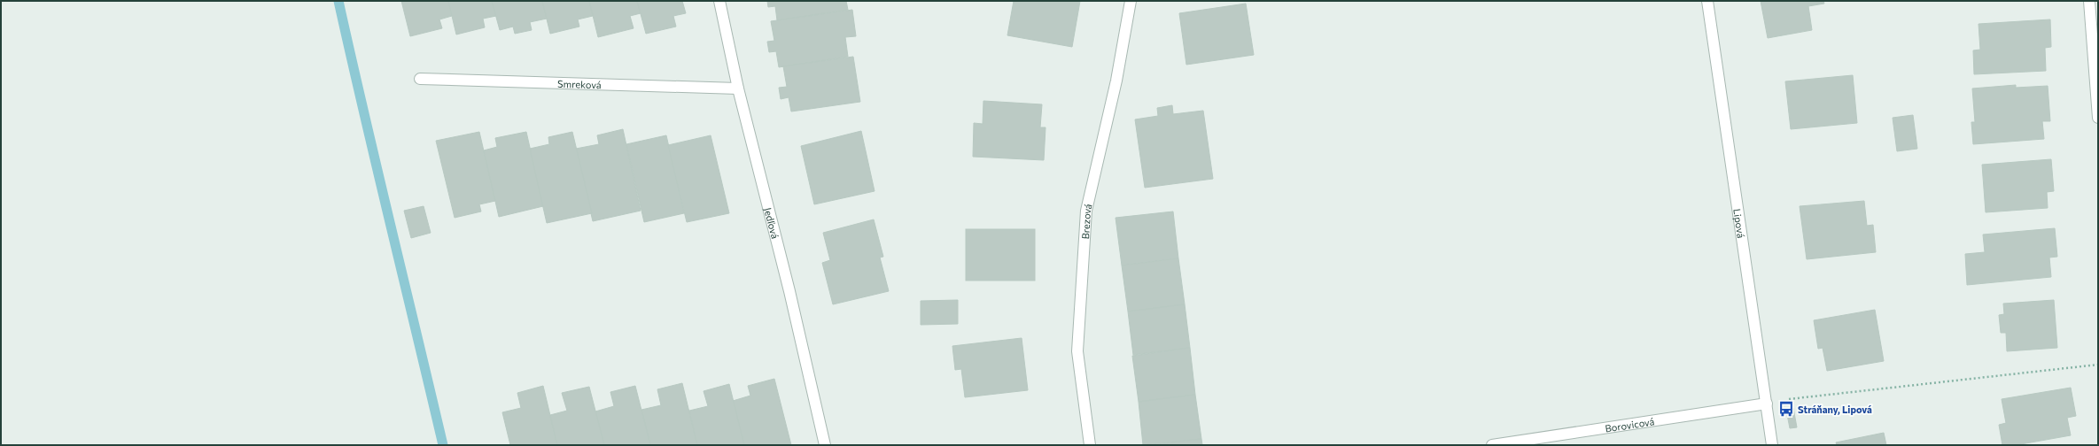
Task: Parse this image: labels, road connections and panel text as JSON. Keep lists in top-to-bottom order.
{
  "streets": {
    "street": [
      "Smreková",
      "Brezová",
      "Jedľová",
      "Lipová",
      "Borovicová"
    ]
  },
  "crossings": [
    ["Smreková", "Jedľová"],
    ["Lipová", "Borovicová"]
  ],
  "places": {
    "bus stop": ["Stráňany, Lipová"]
  }
}
